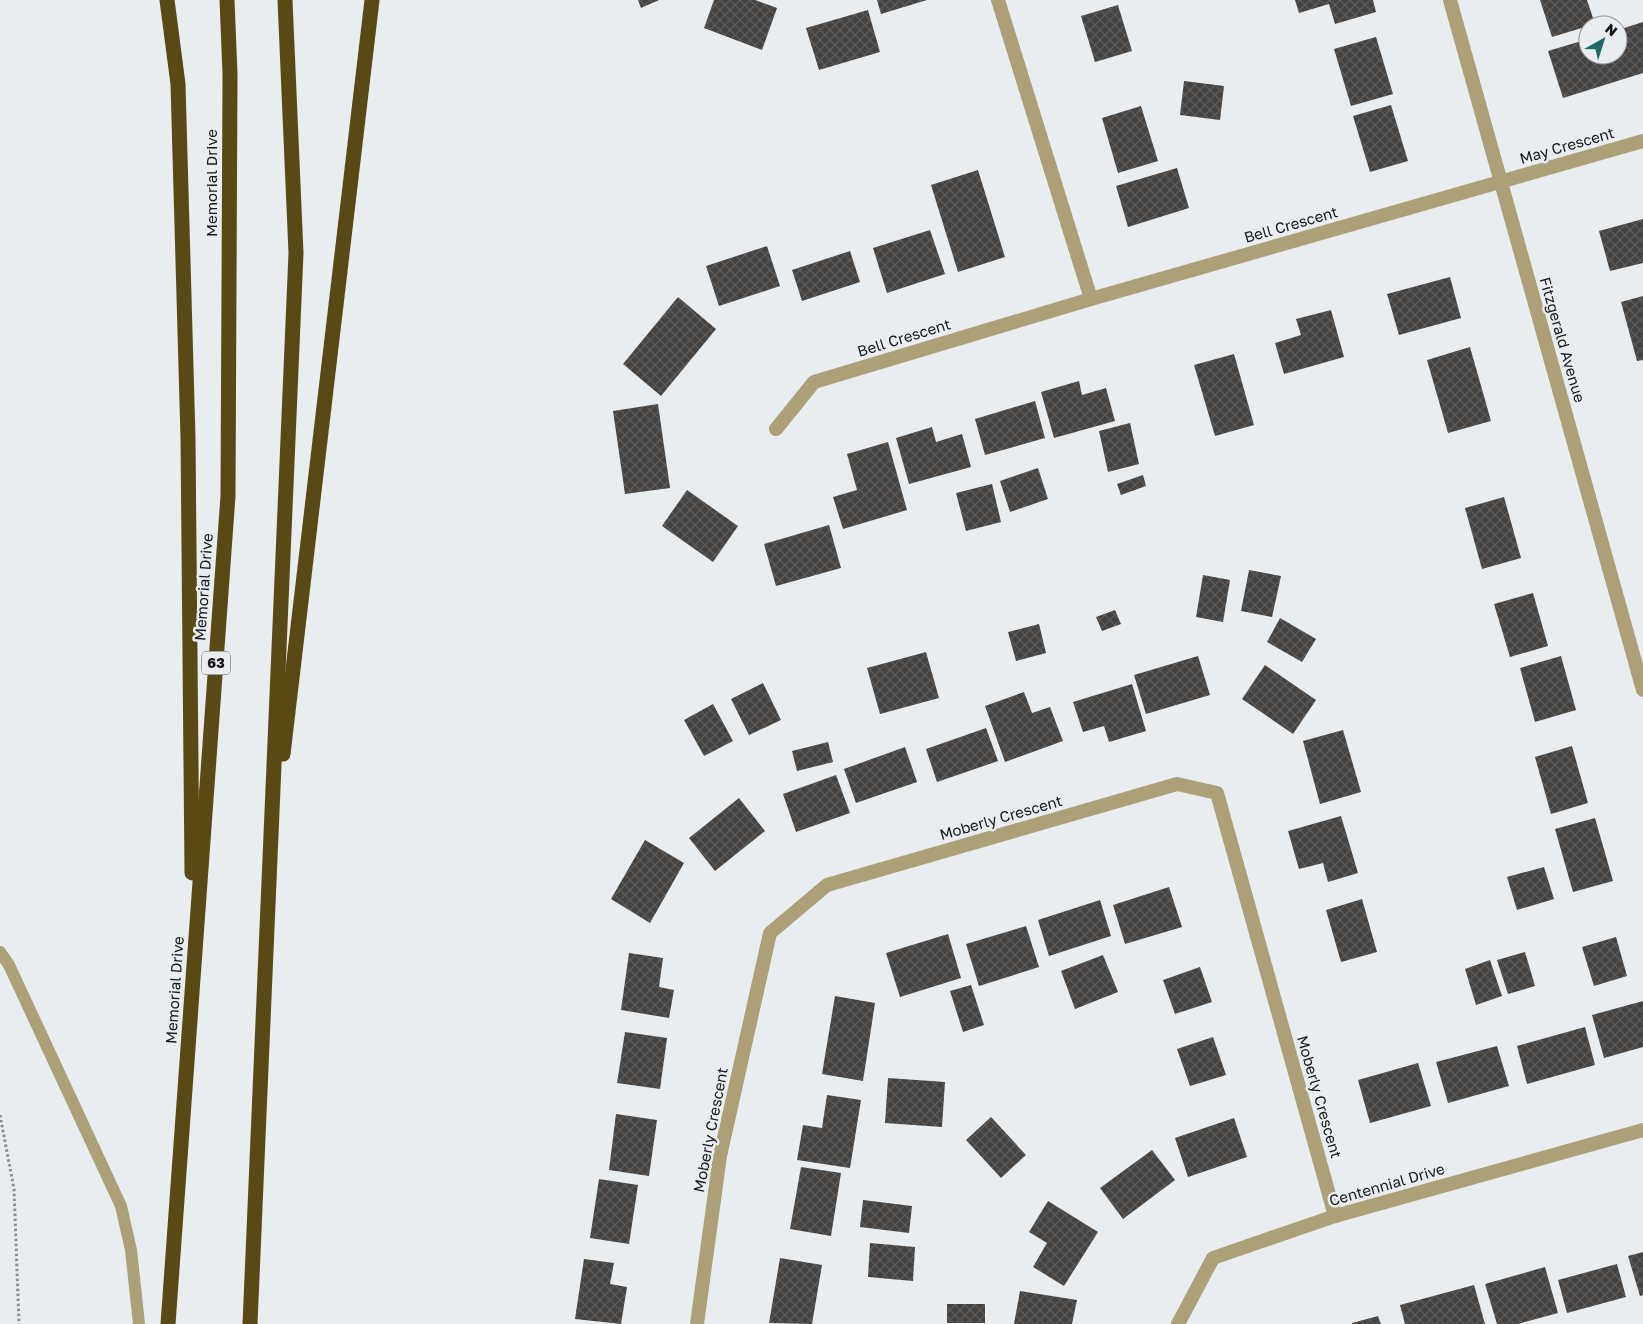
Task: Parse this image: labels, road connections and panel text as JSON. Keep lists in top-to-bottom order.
{
  "streets": {
    "highway": ["Memorial Drive", "63"],
    "street": [
      "May Crescent",
      "Bell Crescent",
      "Fitzgerald Avenue",
      "Moberly Crescent",
      "Centennial Drive"
    ]
  },
  "crossings": [
    ["May Crescent", "Bell Crescent"],
    ["May Crescent", "Fitzgerald Avenue"],
    ["Bell Crescent", "Fitzgerald Avenue"],
    ["Moberly Crescent", "Centennial Drive"]
  ],
  "north": "top right"
}
